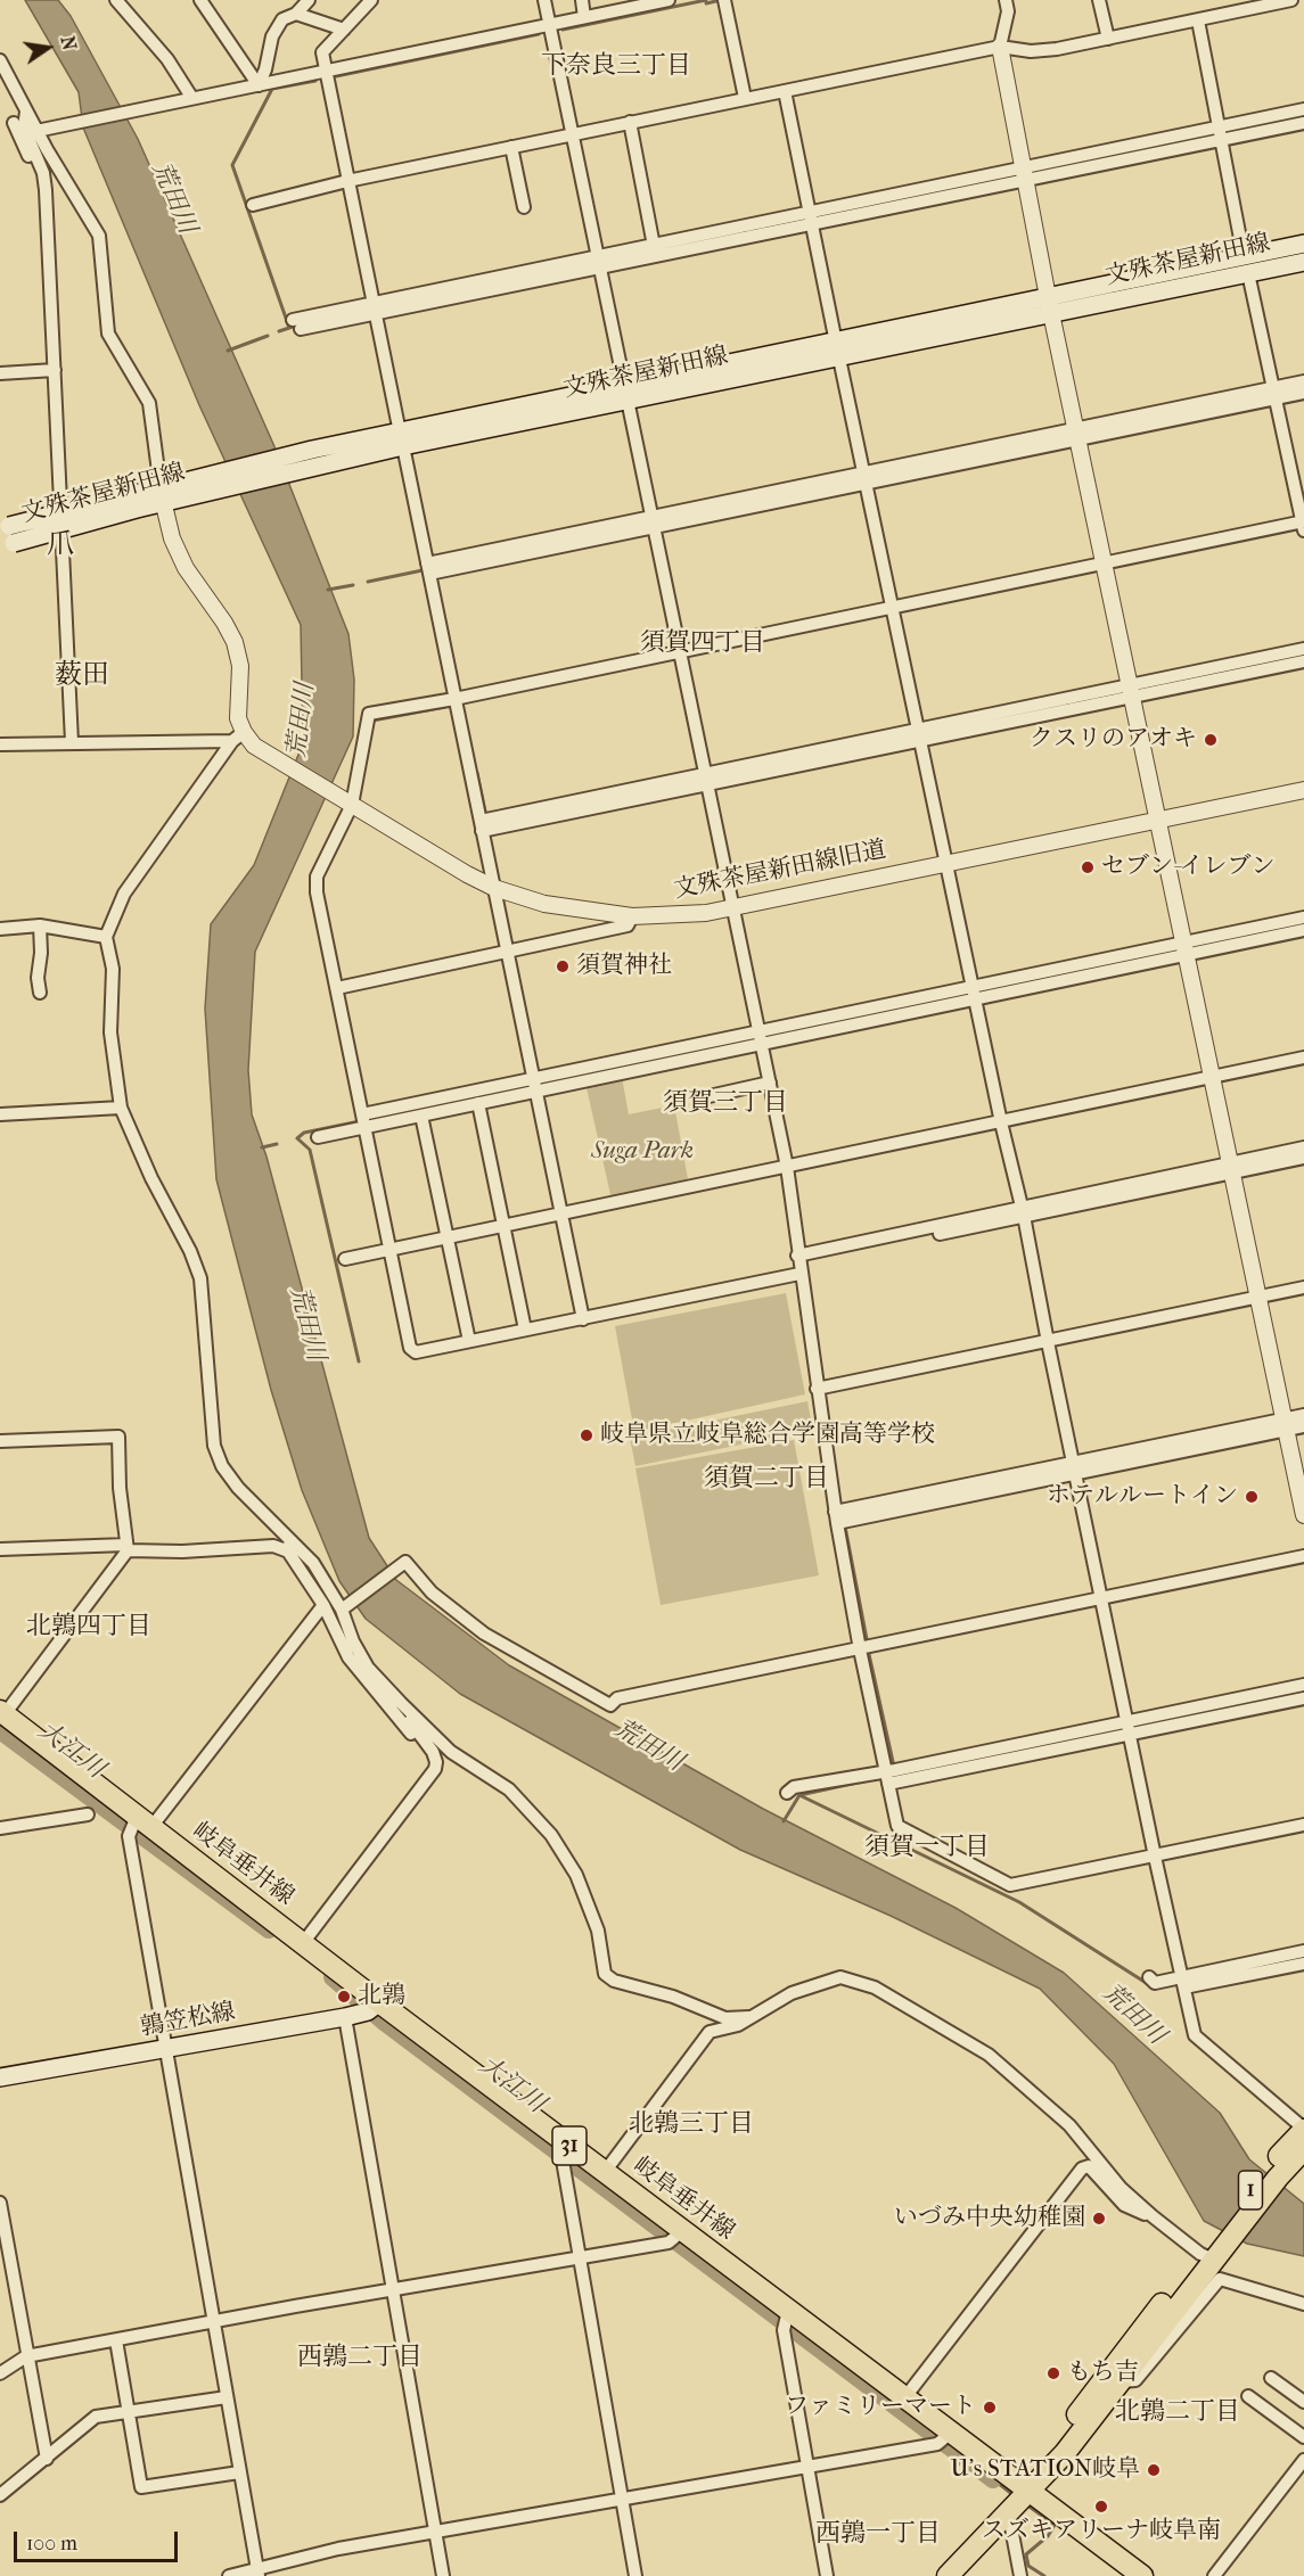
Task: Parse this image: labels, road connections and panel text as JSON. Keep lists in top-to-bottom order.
{
  "streets": {
    "main road": [
      "文殊茶屋新田線",
      "岐阜垂井線",
      "鶉笠松線",
      "31",
      "1"
    ],
    "street": ["文殊茶屋新田線旧道"]
  },
  "crossings": [
    ["岐阜垂井線", "鶉笠松線"],
    ["岐阜垂井線", "1"]
  ],
  "districts": [
    "下奈良三丁目",
    "爪",
    "須賀四丁目",
    "薮田",
    "須賀三丁目",
    "須賀二丁目",
    "北鶉四丁目",
    "須賀一丁目",
    "北鶉三丁目",
    "西鶉二丁目",
    "北鶉二丁目",
    "西鶉一丁目"
  ],
  "water": ["荒田川", "大江川"],
  "parks": ["Suga Park"],
  "places": [
    "クスリのアオキ",
    "セブン-イレブン",
    "須賀神社",
    "岐阜県立岐阜総合学園高等学校",
    "ホテルルートイン",
    "北鶉",
    "いづみ中央幼稚園",
    "もち吉",
    "ファミリーマート",
    "U’s STATION岐阜",
    "スズキアリーナ岐阜南"
  ],
  "scale_bar": "100 m",
  "north": "right"
}
